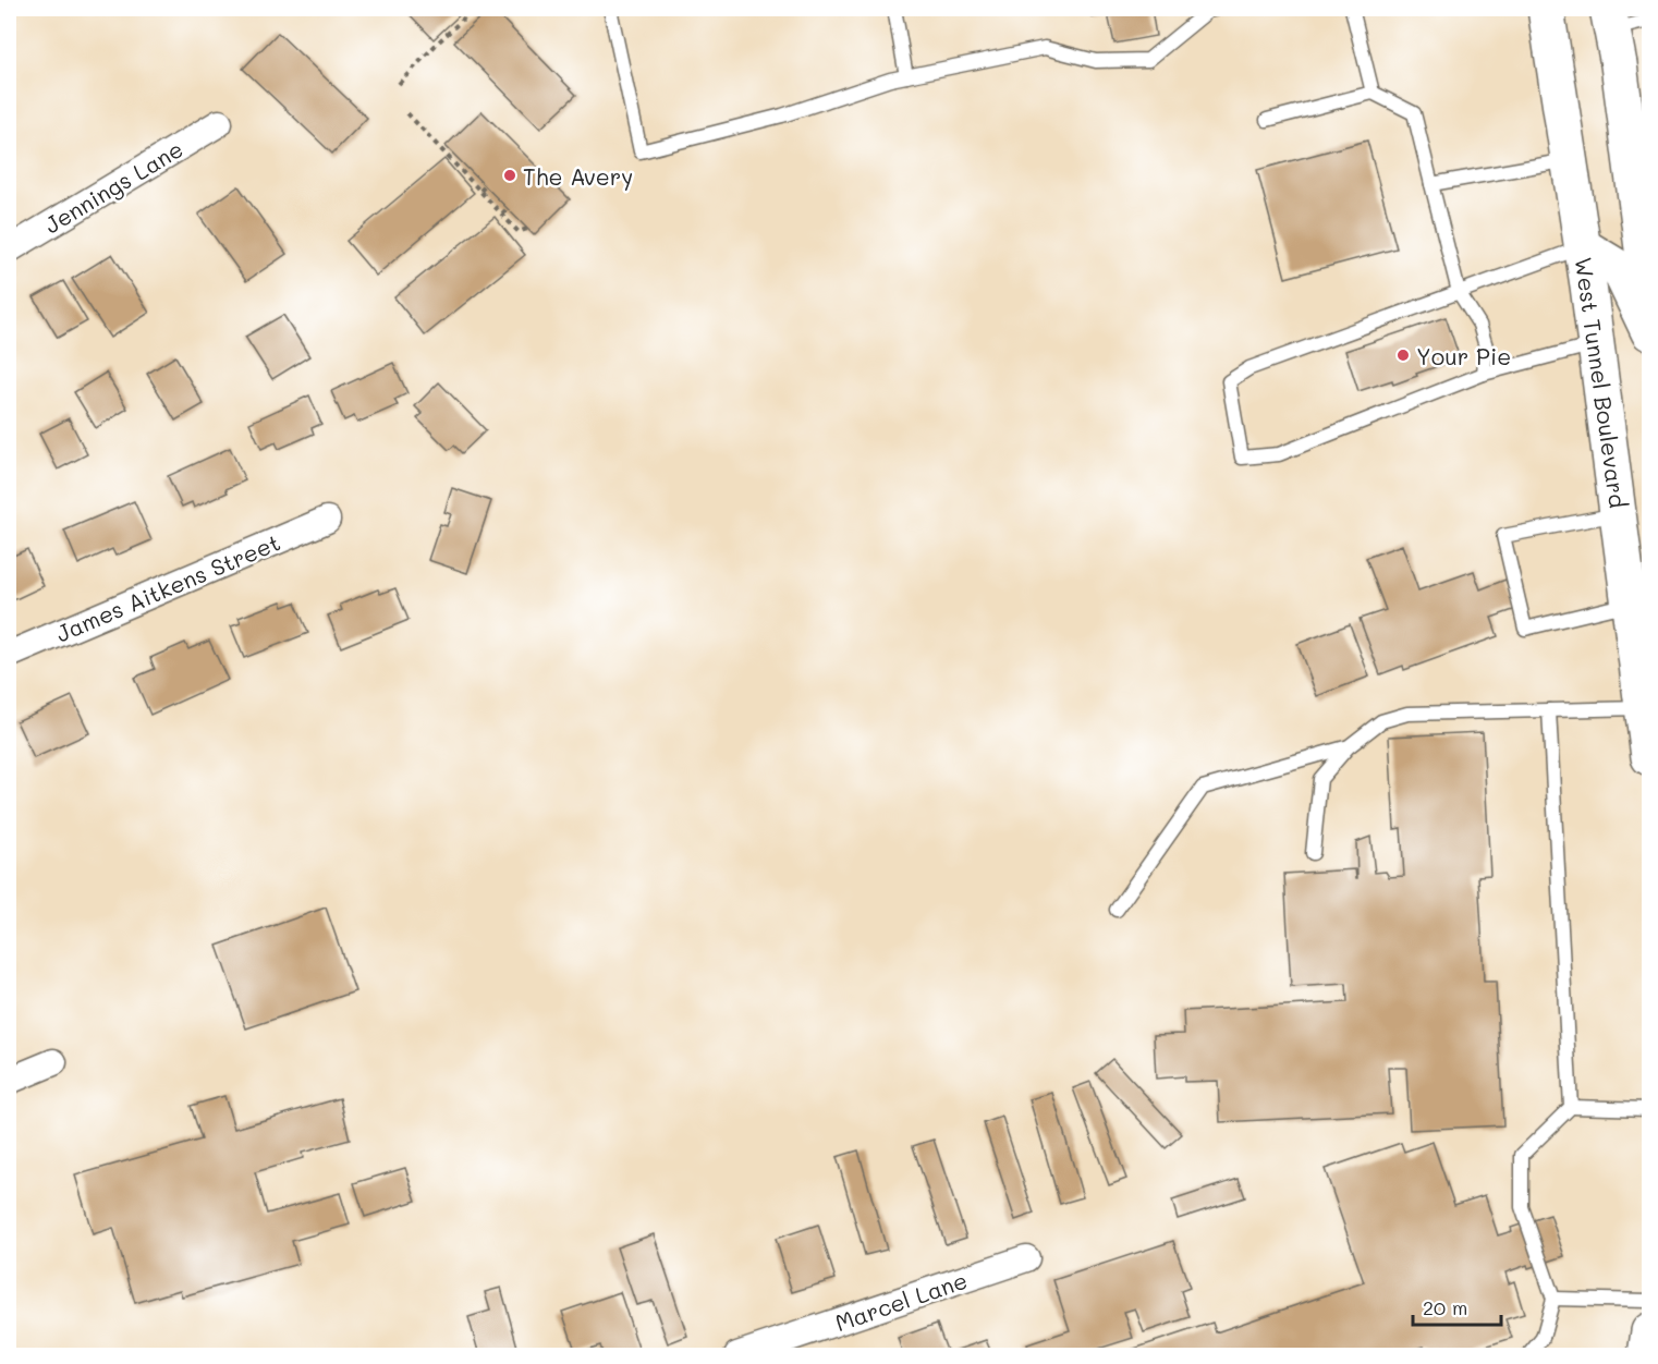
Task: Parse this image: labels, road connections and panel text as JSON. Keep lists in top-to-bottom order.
{
  "streets": {
    "main road": ["West Tunnel Boulevard"],
    "street": ["Jennings Lane", "James Aitkens Street", "Marcel Lane"]
  },
  "places": ["The Avery", "Your Pie"],
  "scale_bar": "20 m"
}
